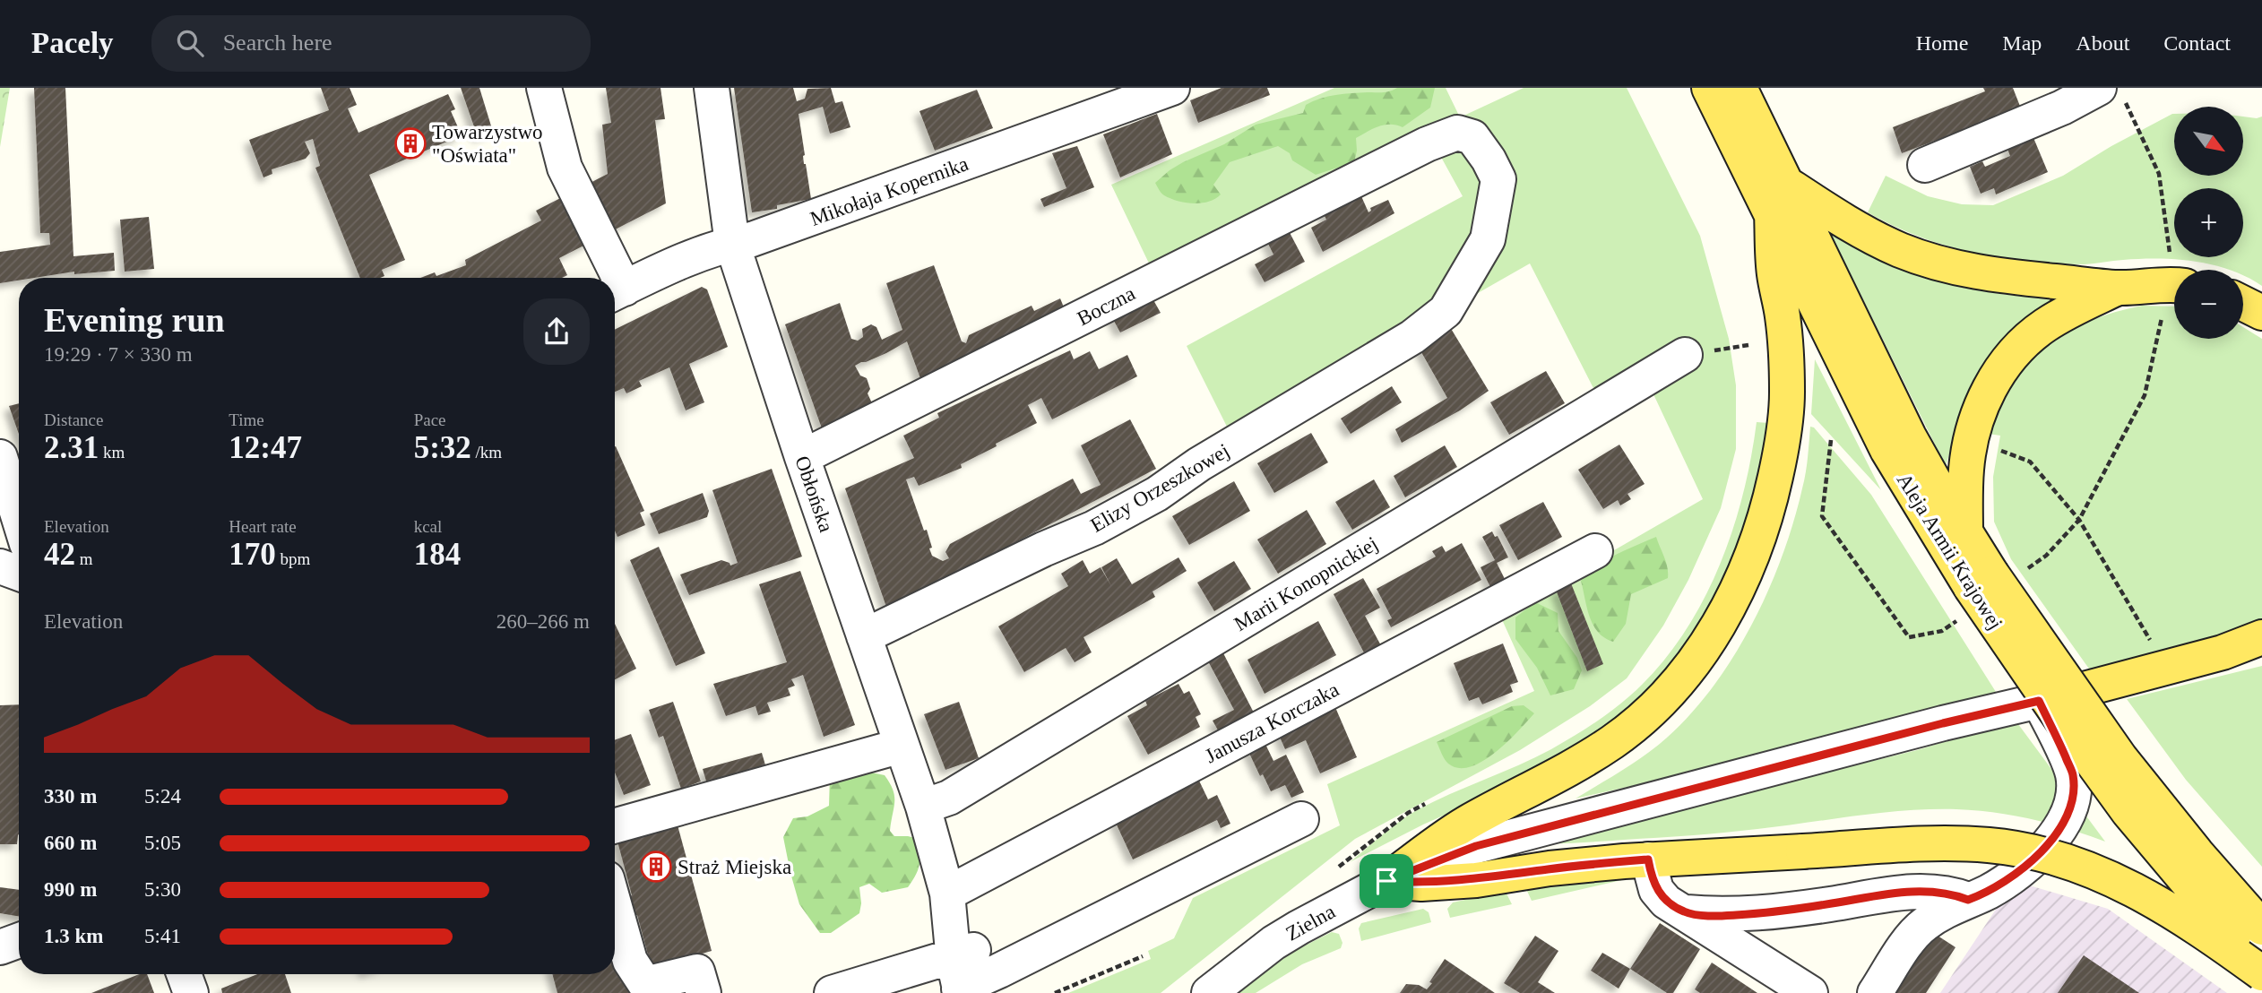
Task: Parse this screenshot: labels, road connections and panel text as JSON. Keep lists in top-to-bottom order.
{
  "streets": {
    "main road": ["Aleja Armii Krajowej"],
    "street": [
      "Mikołaja Kopernika",
      "Boczna",
      "Elizy Orzeszkowej",
      "Obłońska",
      "Marii Konopnickiej",
      "Janusza Korczaka",
      "Zielna"
    ]
  },
  "crossings": [
    ["Mikołaja Kopernika", "Obłońska"],
    ["Boczna", "Elizy Orzeszkowej"],
    ["Boczna", "Obłońska"],
    ["Elizy Orzeszkowej", "Obłońska"],
    ["Obłońska", "Marii Konopnickiej"],
    ["Obłońska", "Janusza Korczaka"]
  ],
  "places": {
    "building": ["Towarzystwo \"Oświata\"", "Straż Miejska"]
  },
  "north": "bottom right",
  "page": {
    "header": "Pacely",
    "search": "Search here",
    "nav": [
      "Home",
      "Map",
      "About",
      "Contact"
    ],
    "map_buttons": ["+", "−"],
    "heading": ["Evening run", "19:29 · 7 × 330 m"],
    "stats": [
      ["Distance", "2.31 km"],
      ["Time", "12:47"],
      ["Pace", "5:32 /km"],
      ["Elevation", "42 m"],
      ["Heart rate", "170 bpm"],
      ["kcal", "184"]
    ],
    "chart": ["Elevation", "260–266 m"],
    "list": [
      {
        "name": "330 m",
        "note": "5:24"
      },
      {
        "name": "660 m",
        "note": "5:05"
      },
      {
        "name": "990 m",
        "note": "5:30"
      },
      {
        "name": "1.3 km",
        "note": "5:41"
      }
    ]
  }
}
